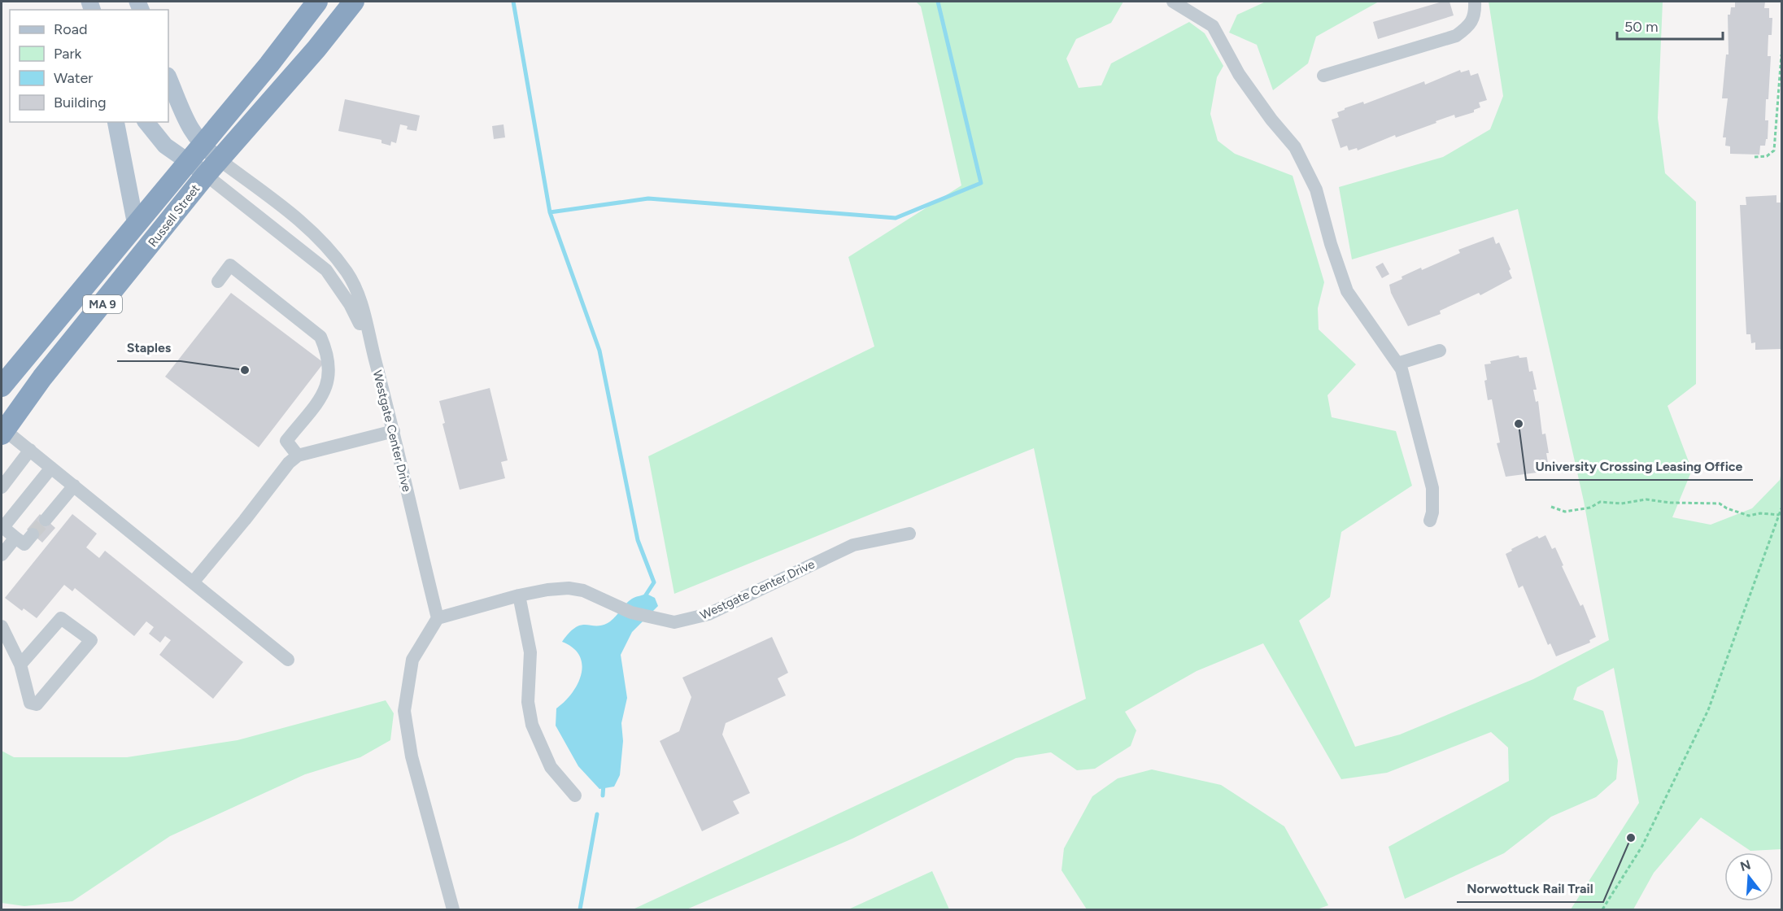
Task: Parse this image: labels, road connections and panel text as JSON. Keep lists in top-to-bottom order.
{
  "streets": {
    "highway": ["Russell Street", "MA 9"],
    "street": ["Westgate Center Drive"]
  },
  "crossings": [
    ["Russell Street", "Westgate Center Drive"]
  ],
  "places": ["Staples", "University Crossing Leasing Office", "Norwottuck Rail Trail"],
  "legend": [
    "Road",
    "Park",
    "Water",
    "Building"
  ],
  "scale_bar": "50 m",
  "north": "top"
}
